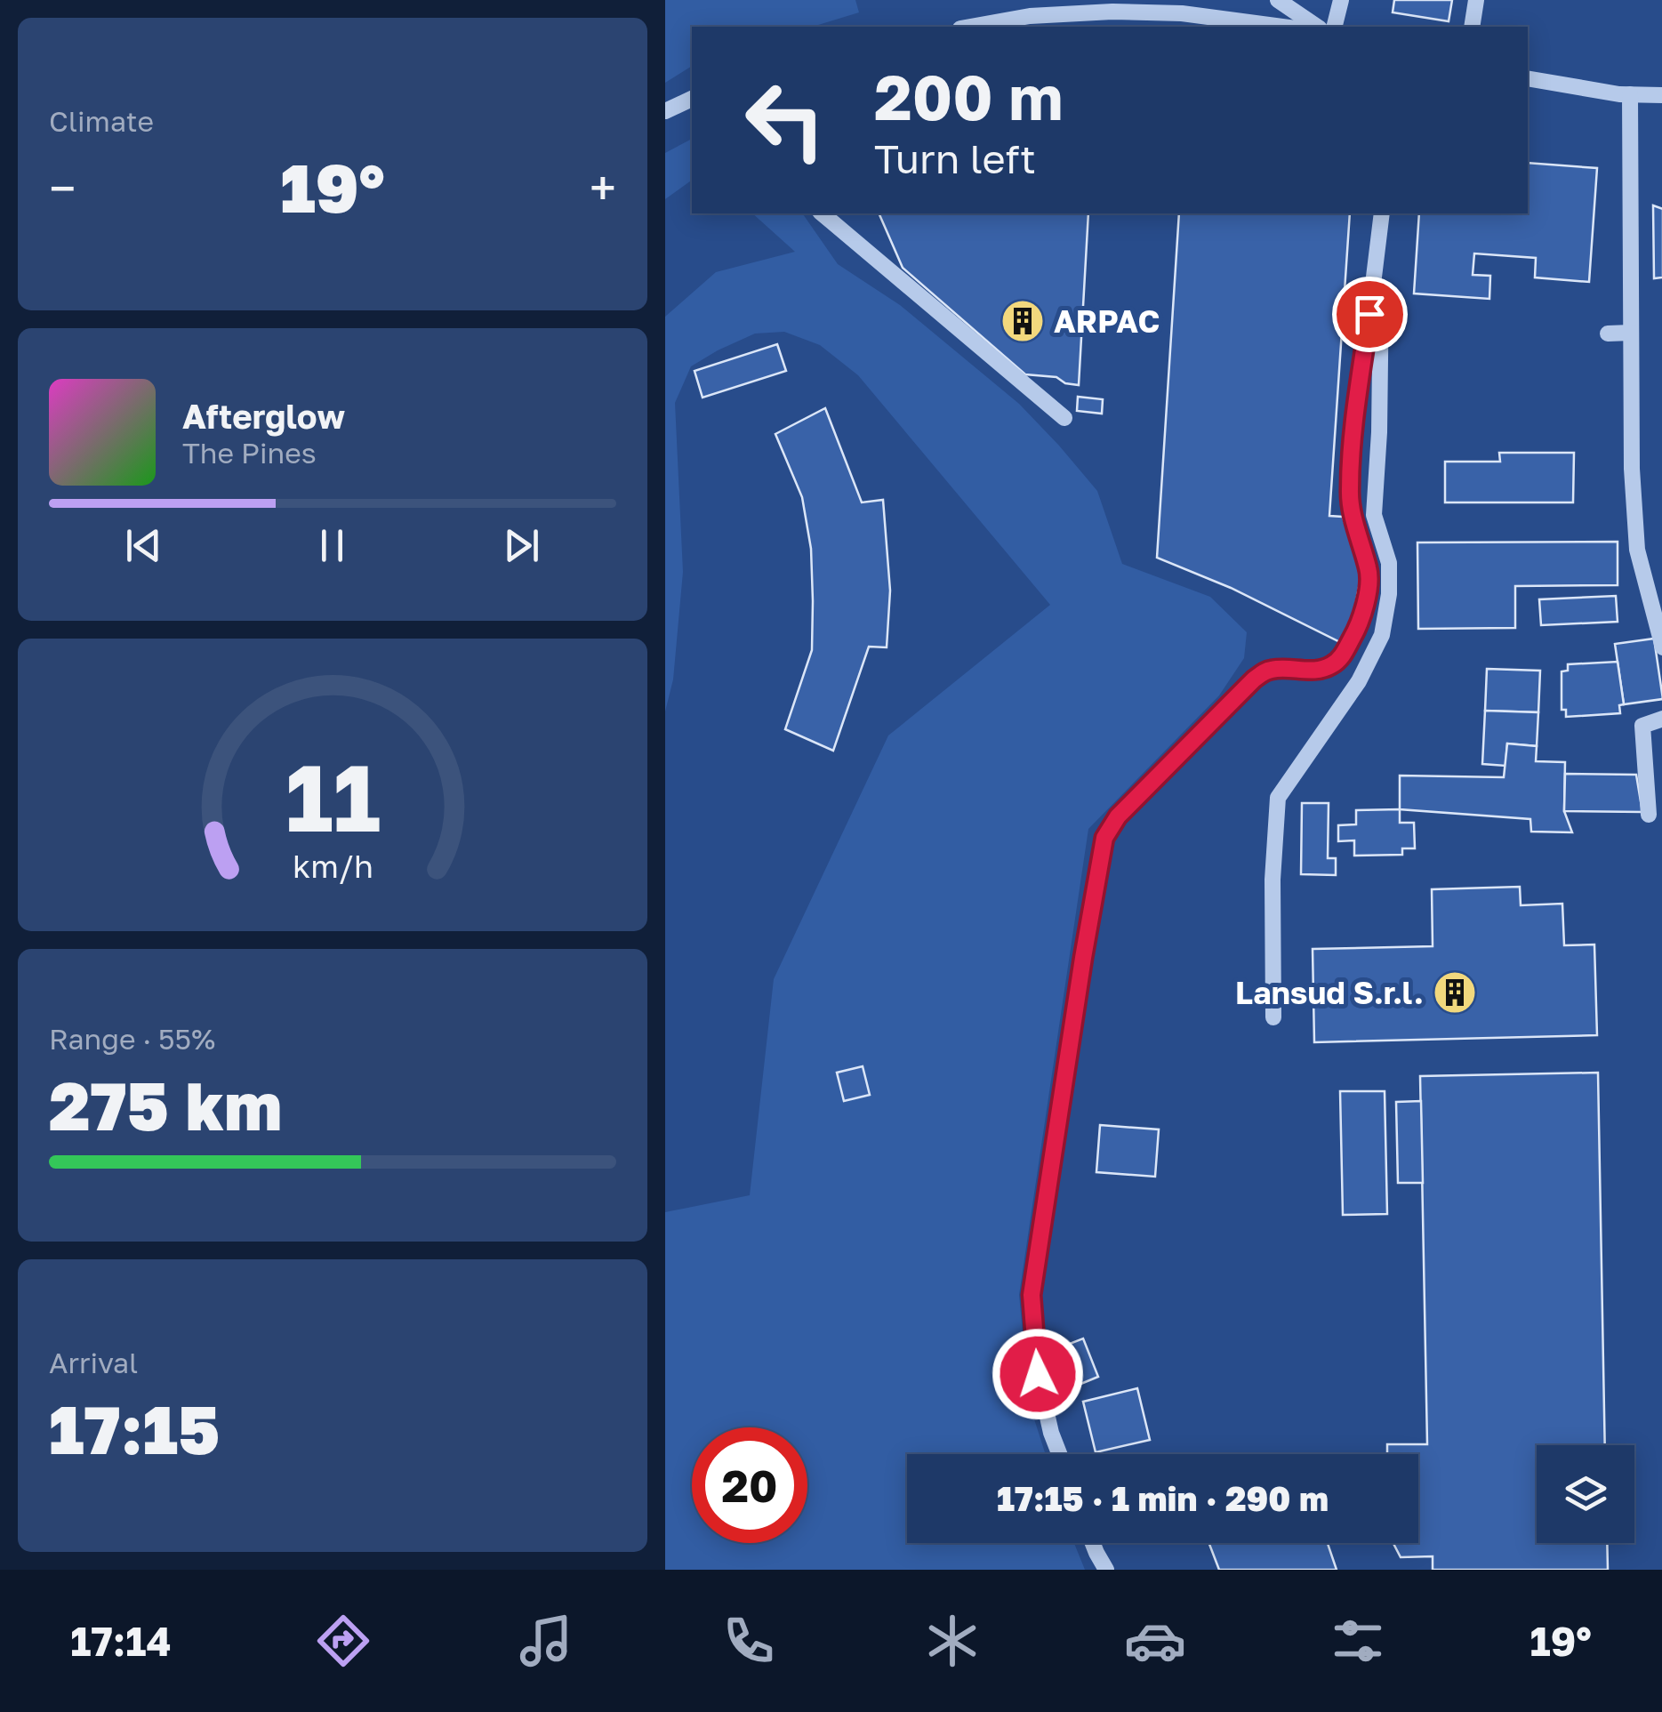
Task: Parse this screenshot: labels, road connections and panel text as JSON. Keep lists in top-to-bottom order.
{
  "places": {
    "building": ["ARPAC", "Lansud S.r.l."]
  },
  "page": {
    "tile": [
      "Climate",
      ["Range · 55%", "275 km"],
      ["Arrival", "17:15"]
    ],
    "turn": ["200 m", "Turn left"],
    "heat": ["−", "19°", "+"],
    "song": ["Afterglow", "The Pines"],
    "limit": "20",
    "trip": "17:15 · 1 min · 290 m",
    "tabs": ["17:14", "19°"],
    "gauge": ["11", "km/h"]
  }
}
